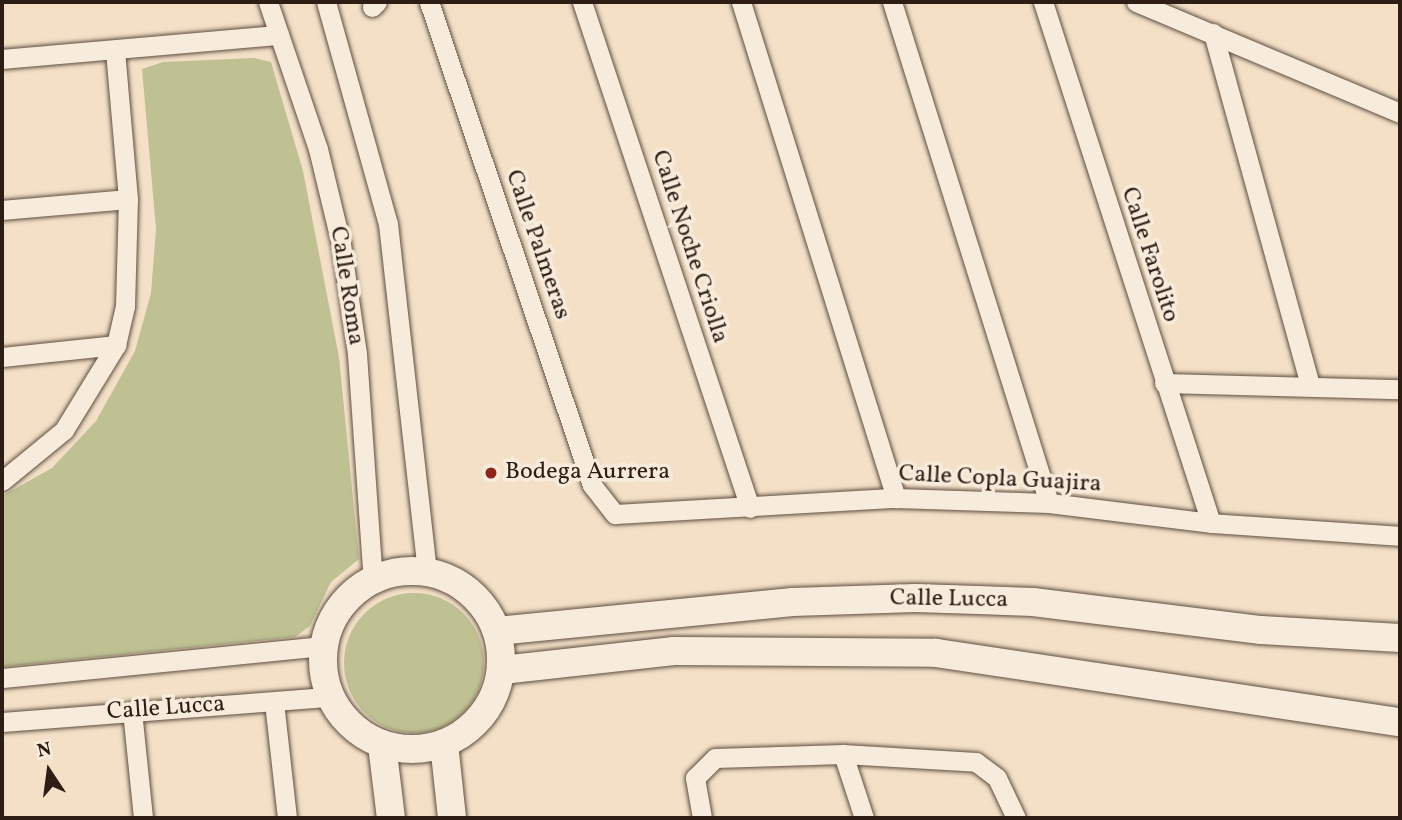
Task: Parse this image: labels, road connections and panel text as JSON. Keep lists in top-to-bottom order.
{
  "streets": {
    "street": [
      "Calle Palmeras",
      "Calle Noche Criolla",
      "Calle Farolito",
      "Calle Roma",
      "Calle Copla Guajira",
      "Calle Lucca"
    ]
  },
  "crossings": [
    ["Calle Palmeras", "Calle Copla Guajira"],
    ["Calle Noche Criolla", "Calle Copla Guajira"],
    ["Calle Farolito", "Calle Copla Guajira"],
    ["Calle Roma", "Calle Lucca"]
  ],
  "places": ["Bodega Aurrera"],
  "north": "top"
}
